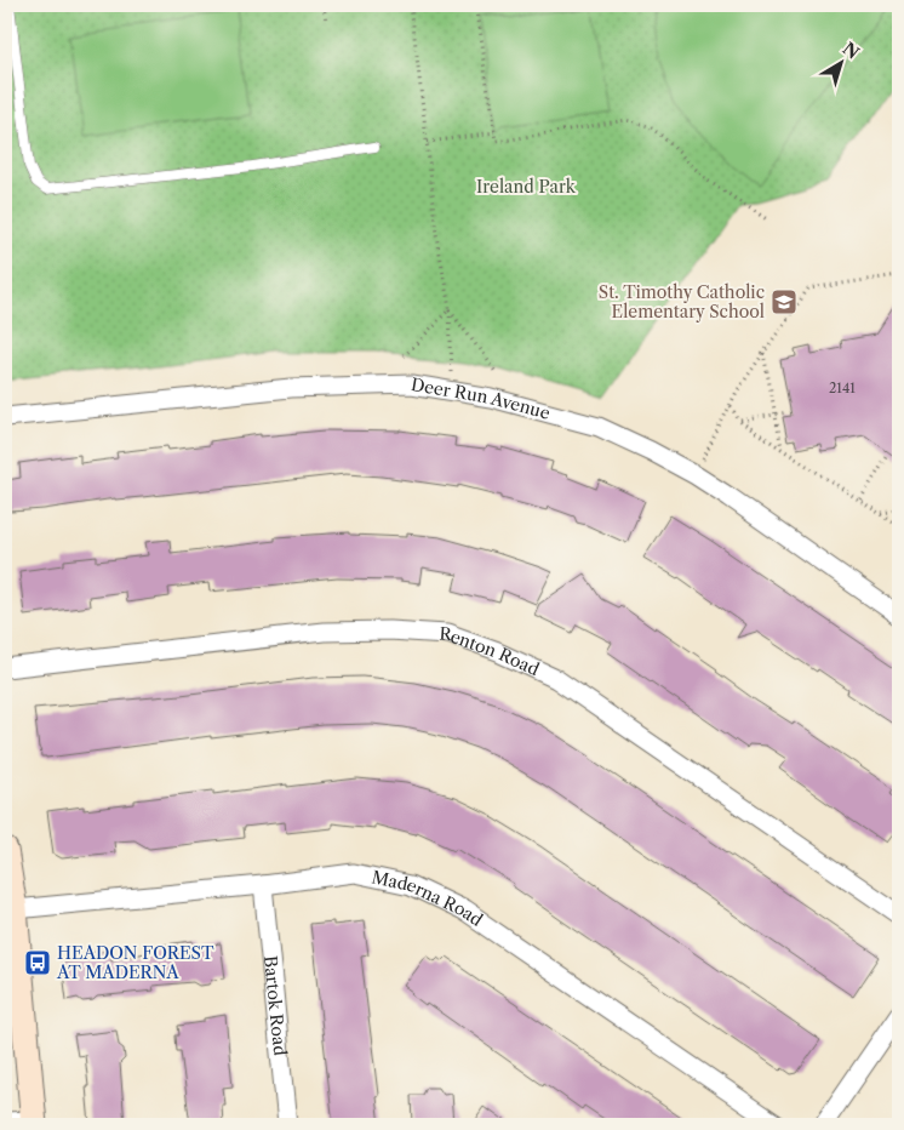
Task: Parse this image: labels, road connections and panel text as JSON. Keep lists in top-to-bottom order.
{
  "streets": {
    "street": [
      "Deer Run Avenue",
      "Renton Road",
      "Maderna Road",
      "Bartok Road"
    ]
  },
  "crossings": [
    ["Maderna Road", "Bartok Road"]
  ],
  "parks": ["Ireland Park"],
  "places": {
    "school or university": ["St. Timothy Catholic Elementary School"],
    "bus stop": ["HEADON FOREST AT MADERNA"]
  },
  "house_numbers": ["2141"],
  "north": "top right"
}
